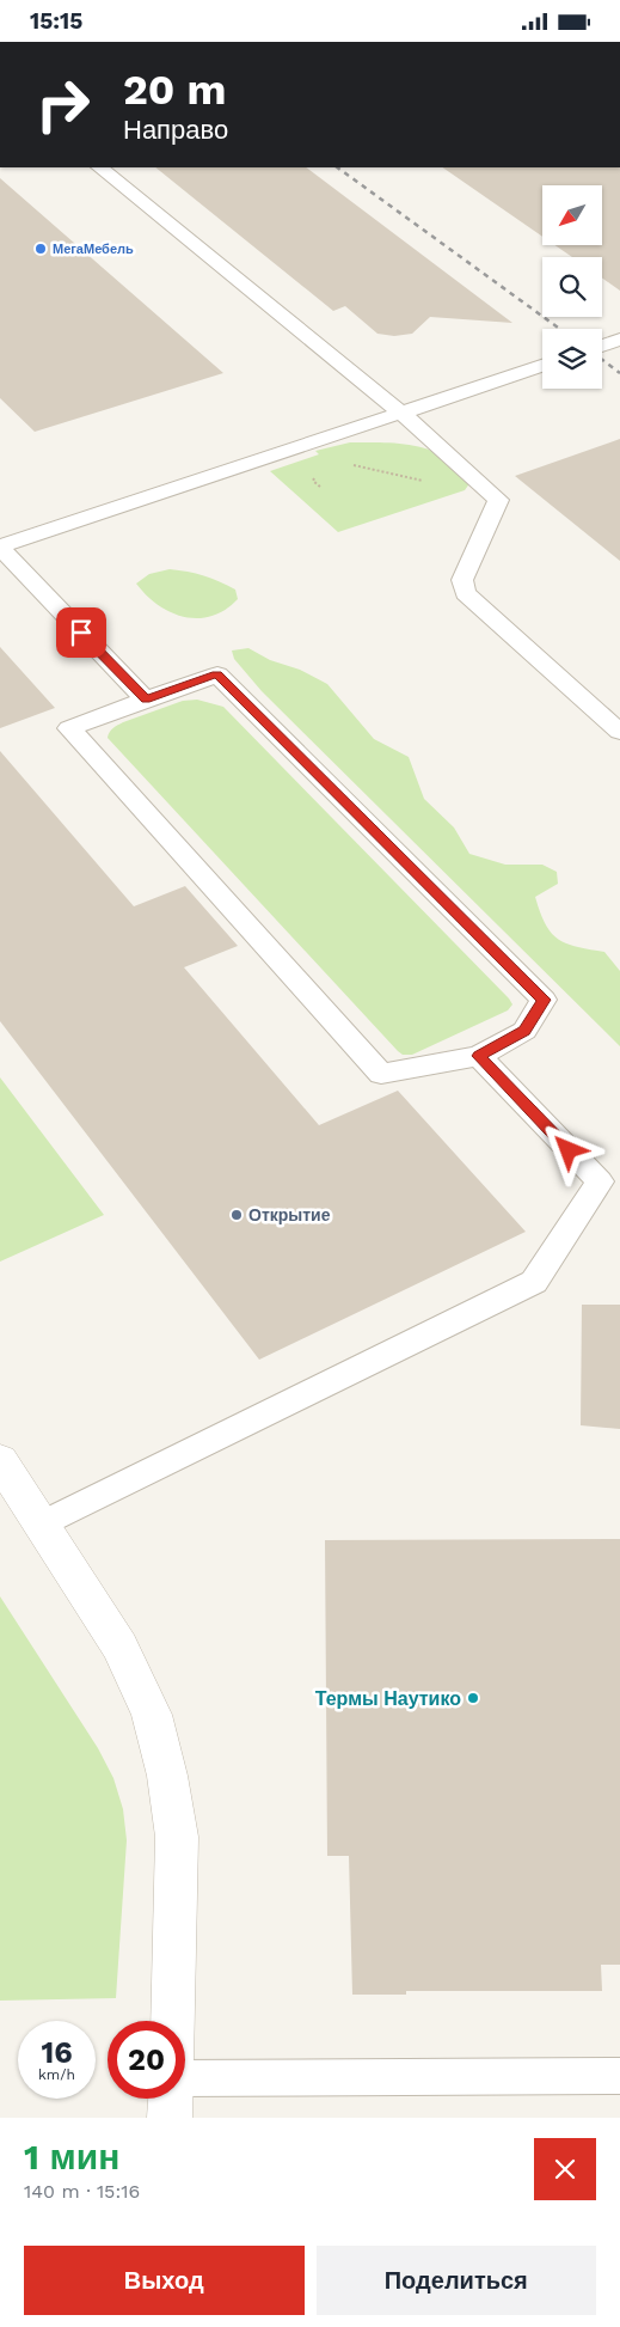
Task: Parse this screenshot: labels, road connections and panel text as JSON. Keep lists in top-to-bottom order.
{
  "places": ["МегаМебель", "Открытие", "Термы Наутико"],
  "north": "bottom left",
  "page": {
    "status": "15:15",
    "turn": ["20 m", "Направо"],
    "speed": "16 km/h",
    "limit": "20",
    "heading": ["1 мин", "140 m · 15:16"],
    "buttons": ["Выход", "Поделиться"]
  }
}
